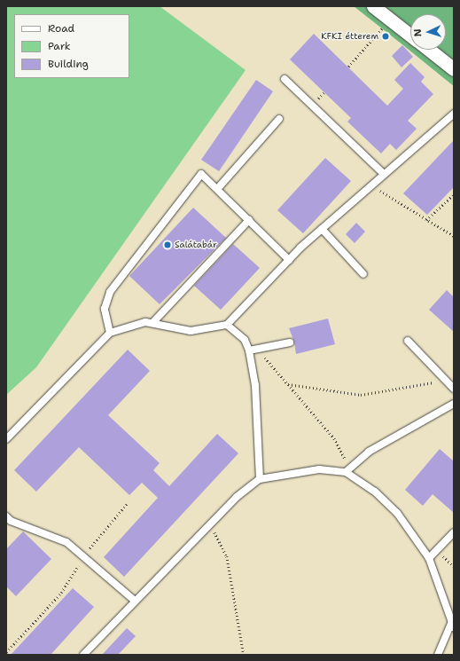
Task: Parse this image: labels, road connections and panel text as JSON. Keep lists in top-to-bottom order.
{
  "places": ["KFKI étterem", "Salátabár"],
  "legend": ["Road", "Park", "Building"],
  "north": "left"
}
